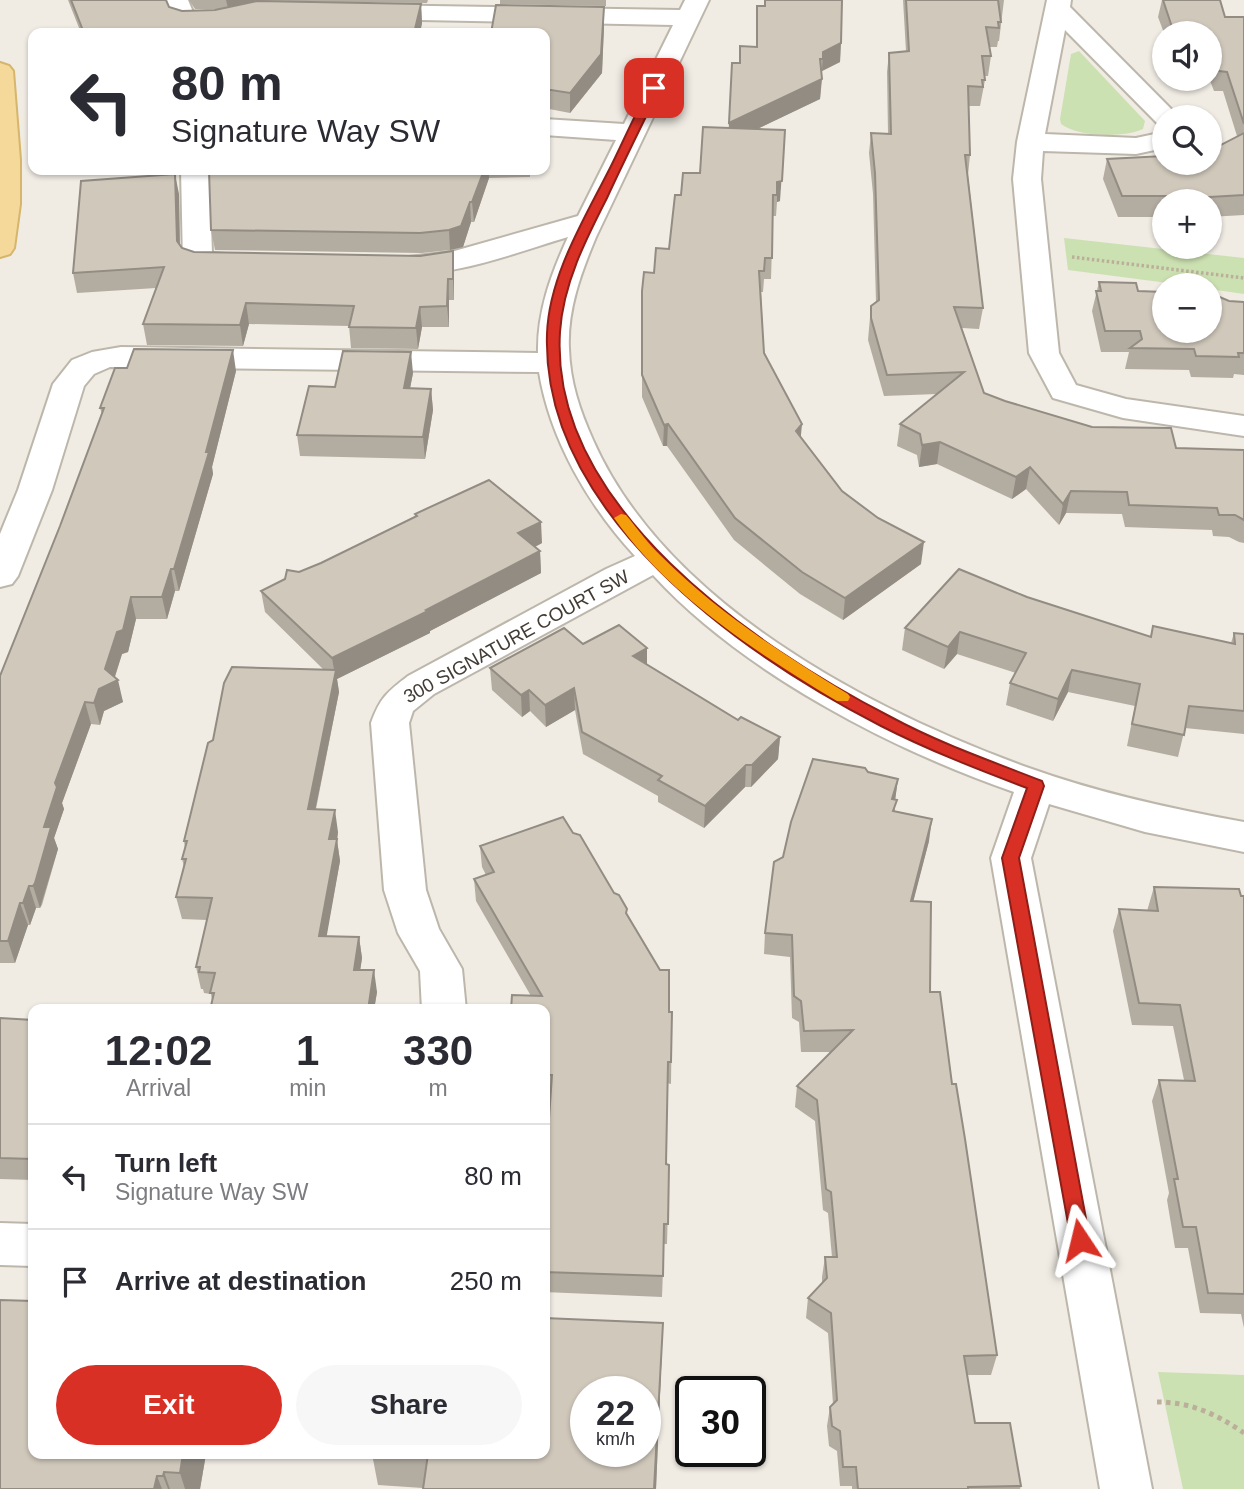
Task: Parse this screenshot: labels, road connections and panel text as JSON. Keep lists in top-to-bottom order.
{
  "streets": {
    "street": ["300 SIGNATURE COURT SW"]
  },
  "page": {
    "map_buttons": ["+", "−"],
    "turn": ["80 m", "Signature Way SW"],
    "eta": [
      "12:02",
      "Arrival",
      "1",
      "min",
      "330",
      "m"
    ],
    "list": [
      {
        "name": "Turn left",
        "note": "Signature Way SW",
        "value": "80 m"
      },
      {
        "name": "Arrive at destination",
        "value": "250 m"
      }
    ],
    "buttons": ["Exit", "Share"],
    "speed": "22 km/h",
    "limit": "30"
  }
}
